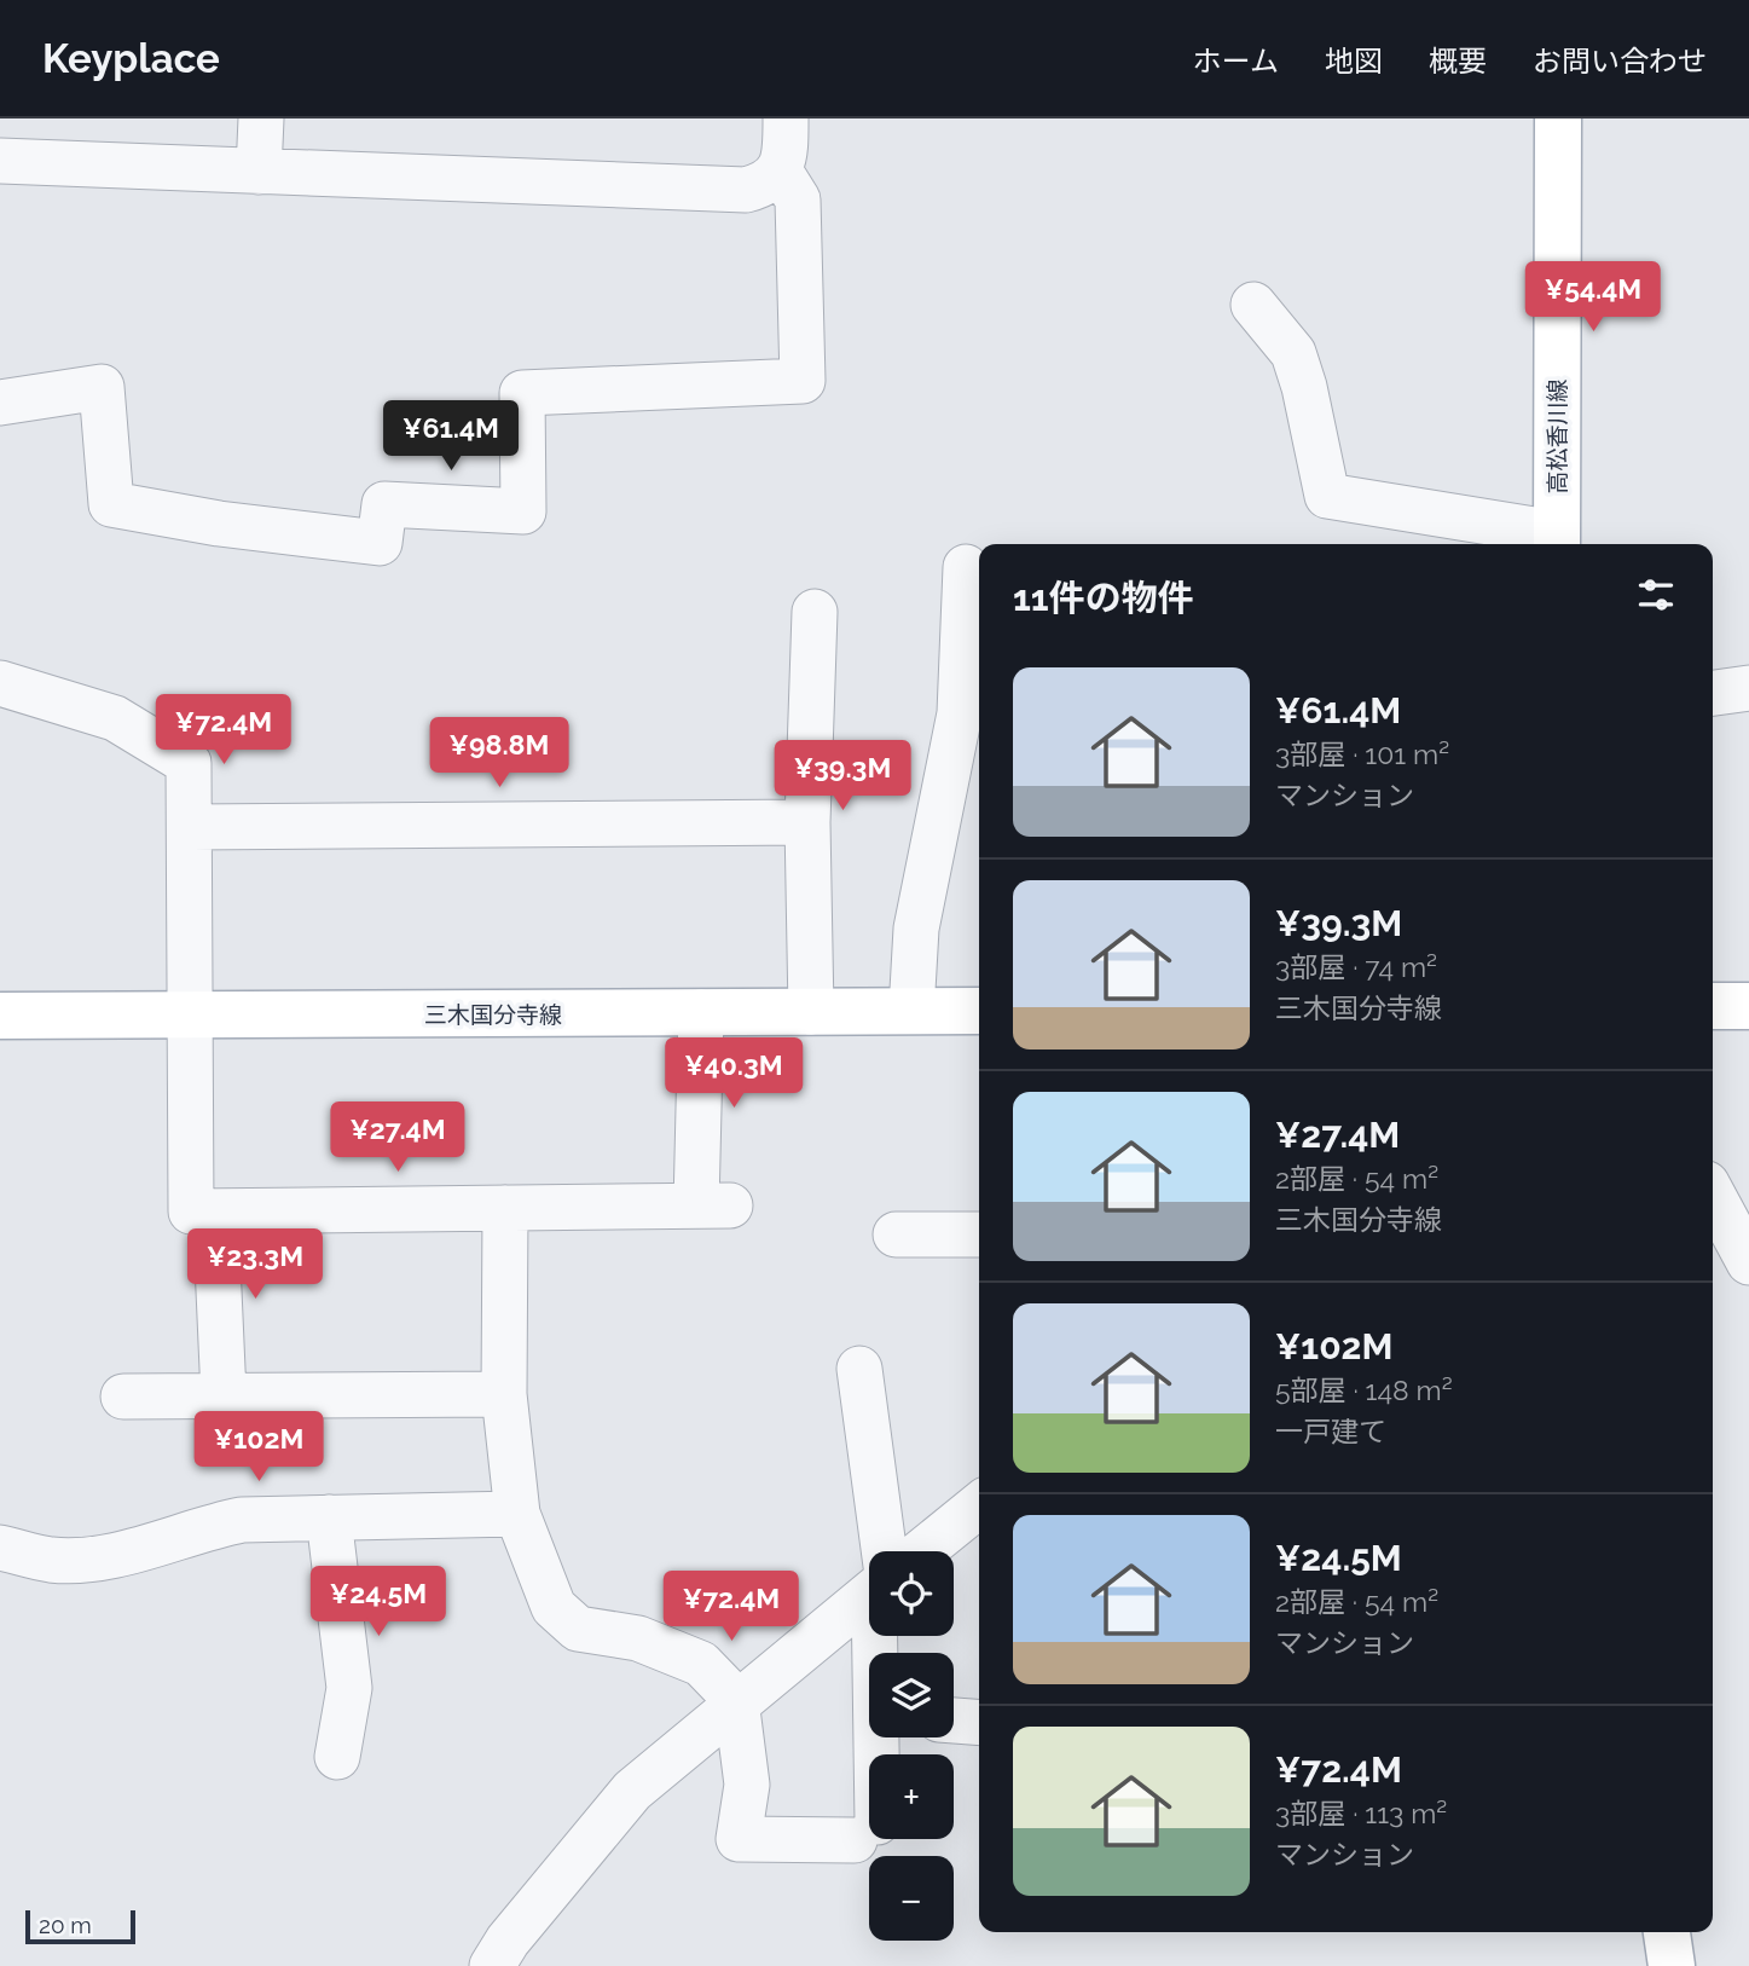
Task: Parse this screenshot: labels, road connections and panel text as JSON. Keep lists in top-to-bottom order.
{
  "streets": {
    "main road": ["高松香川線", "三木国分寺線"]
  },
  "scale_bar": "20 m",
  "page": {
    "header": "Keyplace",
    "nav": [
      "ホーム",
      "地図",
      "概要",
      "お問い合わせ"
    ],
    "price": [
      "¥54.4M",
      "¥61.4M",
      "¥72.4M",
      "¥98.8M",
      "¥39.3M",
      "¥40.3M",
      "¥27.4M",
      "¥23.3M",
      "¥102M",
      "¥24.5M",
      "¥72.4M"
    ],
    "heading": "11件の物件",
    "list": [
      {
        "name": "¥61.4M",
        "note": "3部屋 · 101 m² · マンション"
      },
      {
        "name": "¥39.3M",
        "note": "3部屋 · 74 m² · 三木国分寺線"
      },
      {
        "name": "¥27.4M",
        "note": "2部屋 · 54 m² · 三木国分寺線"
      },
      {
        "name": "¥102M",
        "note": "5部屋 · 148 m² · 一戸建て"
      },
      {
        "name": "¥24.5M",
        "note": "2部屋 · 54 m² · マンション"
      },
      {
        "name": "¥72.4M",
        "note": "3部屋 · 113 m² · マンション"
      }
    ],
    "map_buttons": ["+", "−"],
    "scale": "20 m"
  }
}
